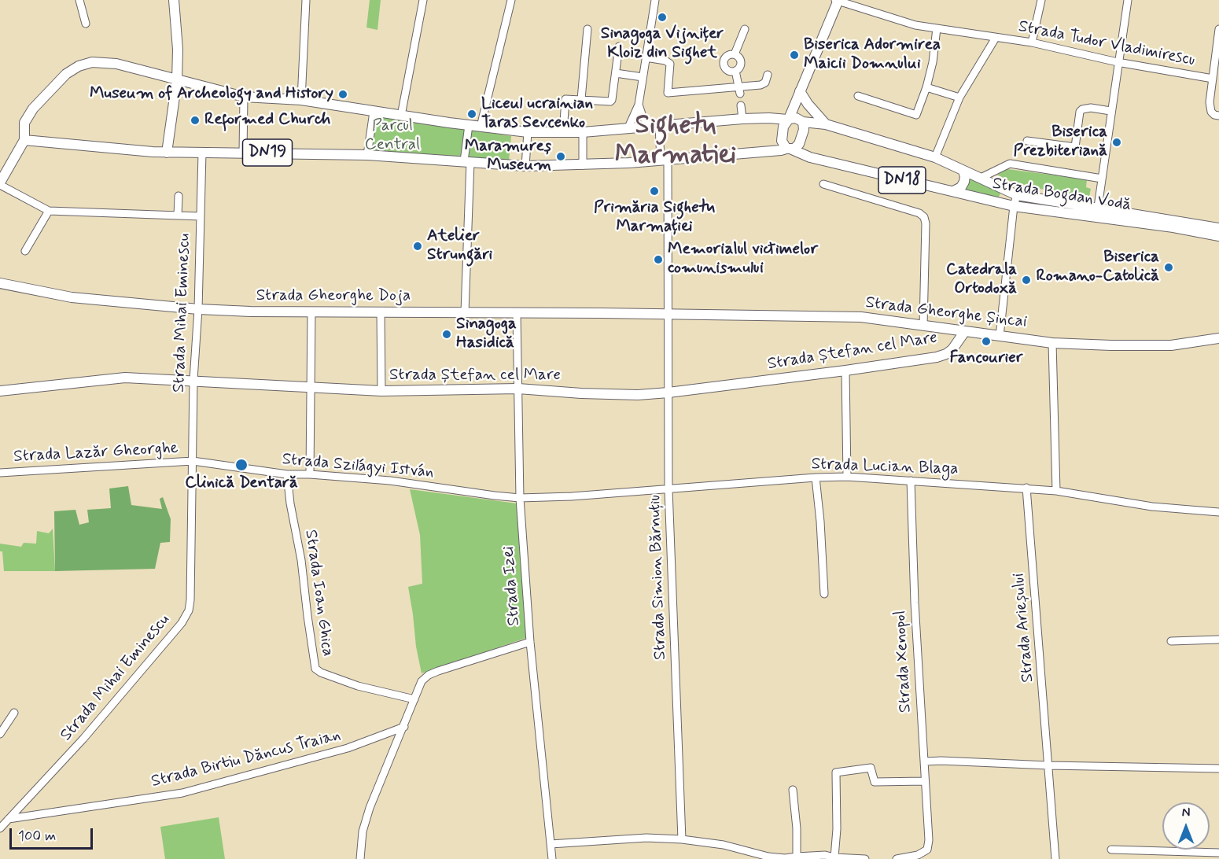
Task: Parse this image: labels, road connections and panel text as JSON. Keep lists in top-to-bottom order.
{
  "streets": {
    "main road": [
      "DN19",
      "DN18",
      "Strada Bogdan Vodă",
      "Strada Gheorghe Doja",
      "Strada Gheorghe Șincai",
      "Strada Ștefan cel Mare"
    ],
    "street": [
      "Strada Tudor Vladimirescu",
      "Strada Mihai Eminescu",
      "Strada Lazăr Gheorghe",
      "Strada Szilágyi István",
      "Strada Lucian Blaga",
      "Strada Simion Bărnuțiu",
      "Strada Izei",
      "Strada Ioan Ghica",
      "Strada Arieșului",
      "Strada Xenopol",
      "Strada Birtiu Dăncus Traian"
    ]
  },
  "crossings": [
    ["Strada Tudor Vladimirescu", "DN18"],
    ["Strada Tudor Vladimirescu", "Strada Bogdan Vodă"],
    ["DN19", "DN18"],
    ["DN19", "Strada Bogdan Vodă"],
    ["DN19", "Strada Mihai Eminescu"],
    ["DN19", "Strada Simion Bărnuțiu"],
    ["DN18", "Strada Bogdan Vodă"],
    ["Strada Gheorghe Doja", "Strada Mihai Eminescu"],
    ["Strada Gheorghe Doja", "Strada Gheorghe Șincai"],
    ["Strada Gheorghe Doja", "Strada Simion Bărnuțiu"],
    ["Strada Gheorghe Doja", "Strada Izei"],
    ["Strada Mihai Eminescu", "Strada Ștefan cel Mare"],
    ["Strada Mihai Eminescu", "Strada Lazăr Gheorghe"],
    ["Strada Mihai Eminescu", "Strada Szilágyi István"],
    ["Strada Mihai Eminescu", "Strada Birtiu Dăncus Traian"],
    ["Strada Gheorghe Șincai", "Strada Ștefan cel Mare"],
    ["Strada Gheorghe Șincai", "Strada Simion Bărnuțiu"],
    ["Strada Ștefan cel Mare", "Strada Simion Bărnuțiu"],
    ["Strada Ștefan cel Mare", "Strada Izei"],
    ["Strada Lazăr Gheorghe", "Strada Szilágyi István"],
    ["Strada Szilágyi István", "Strada Lucian Blaga"],
    ["Strada Szilágyi István", "Strada Izei"],
    ["Strada Szilágyi István", "Strada Ioan Ghica"],
    ["Strada Lucian Blaga", "Strada Simion Bărnuțiu"],
    ["Strada Lucian Blaga", "Strada Izei"],
    ["Strada Lucian Blaga", "Strada Arieșului"],
    ["Strada Lucian Blaga", "Strada Xenopol"]
  ],
  "districts": ["Sighetu Marmatiei"],
  "parks": ["Parcul Central"],
  "places": [
    "Sinagoga Vijnițer Kloiz din Sighet",
    "Biserica Adormirea Maicii Domnului",
    "Museum of Archeology and History",
    "Liceul ucrainian Taras Sevcenko",
    "Reformed Church",
    "Biserica Prezbiteriană",
    "Maramureș Museum",
    "Primăria Sighetu Marmației",
    "Atelier Strungări",
    "Memorialul victimelor comunismului",
    "Biserica Romano-Catolică",
    "Catedrala Ortodoxă",
    "Sinagoga Hasidică",
    "Fancourier",
    "Clinică Dentară"
  ],
  "scale_bar": "100 m",
  "north": "top"
}
